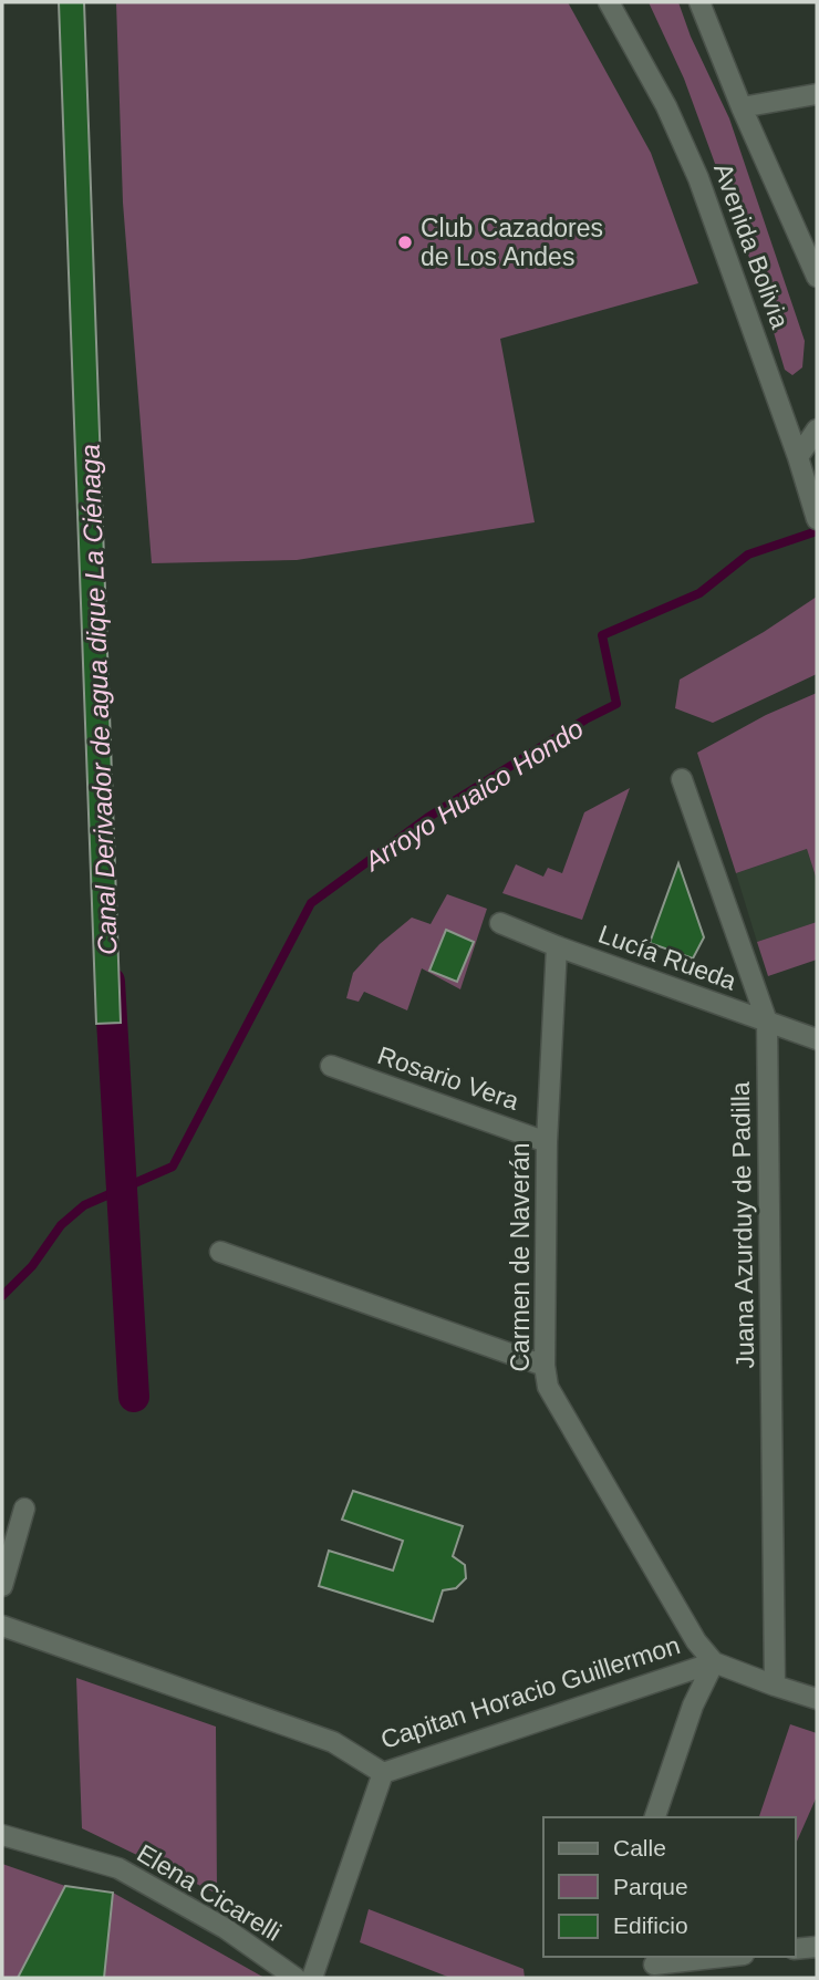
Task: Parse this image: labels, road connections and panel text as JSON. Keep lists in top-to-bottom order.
{
  "streets": {
    "street": [
      "Avenida Bolivia",
      "Lucía Rueda",
      "Rosario Vera",
      "Juana Azurduy de Padilla",
      "Carmen de Naverán",
      "Capitan Horacio Guillermon",
      "Elena Cicarelli"
    ]
  },
  "crossings": [
    ["Lucía Rueda", "Juana Azurduy de Padilla"],
    ["Lucía Rueda", "Carmen de Naverán"],
    ["Rosario Vera", "Carmen de Naverán"],
    ["Juana Azurduy de Padilla", "Capitan Horacio Guillermon"],
    ["Carmen de Naverán", "Capitan Horacio Guillermon"]
  ],
  "water": ["Canal Derivador de agua dique La Ciénaga", "Arroyo Huaico Hondo"],
  "places": ["Club Cazadores de Los Andes"],
  "legend": ["Calle", "Parque", "Edificio"]
}
